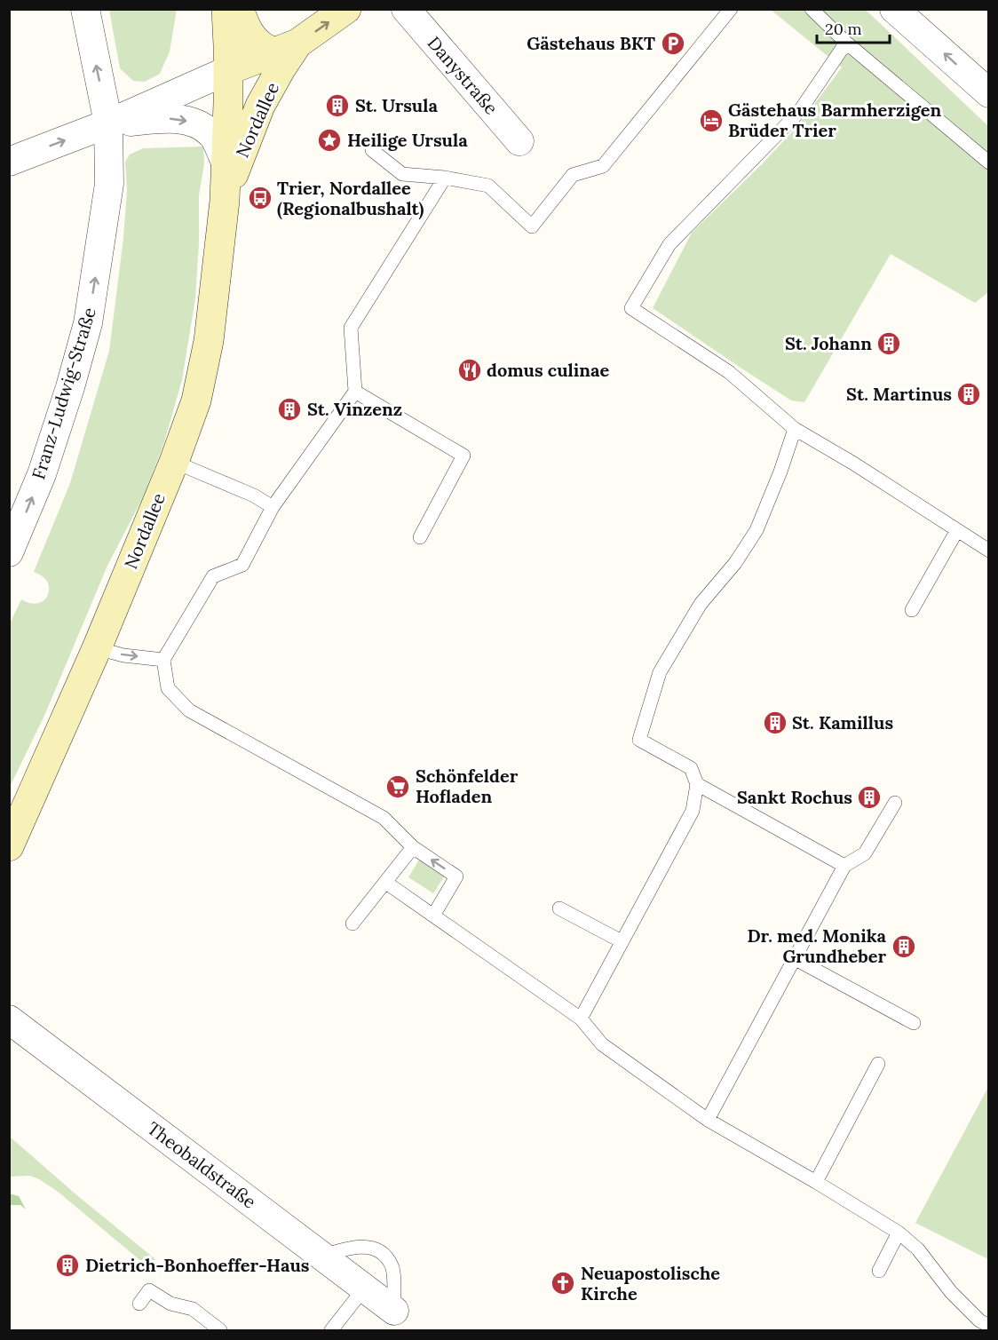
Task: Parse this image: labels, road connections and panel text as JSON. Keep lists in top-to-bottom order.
{
  "streets": {
    "main road": ["Nordallee"],
    "street": ["Danystraße", "Franz-Ludwig-Straße", "Theobaldstraße"]
  },
  "one_way": ["Franz-Ludwig-Straße"],
  "places": {
    "parking": ["Gästehaus BKT"],
    "building": [
      "St. Ursula",
      "St. Johann",
      "St. Martinus",
      "St. Vinzenz",
      "St. Kamillus",
      "Sankt Rochus",
      "Dr. med. Monika Grundheber",
      "Dietrich-Bonhoeffer-Haus"
    ],
    "hotel": ["Gästehaus Barmherzigen Brüder Trier"],
    "place": ["Heilige Ursula"],
    "bus stop": ["Trier, Nordallee (Regionalbushalt)"],
    "restaurant": ["domus culinae"],
    "supermarket": ["Schönfelder Hofladen"],
    "church": ["Neuapostolische Kirche"]
  },
  "scale_bar": "20 m"
}
